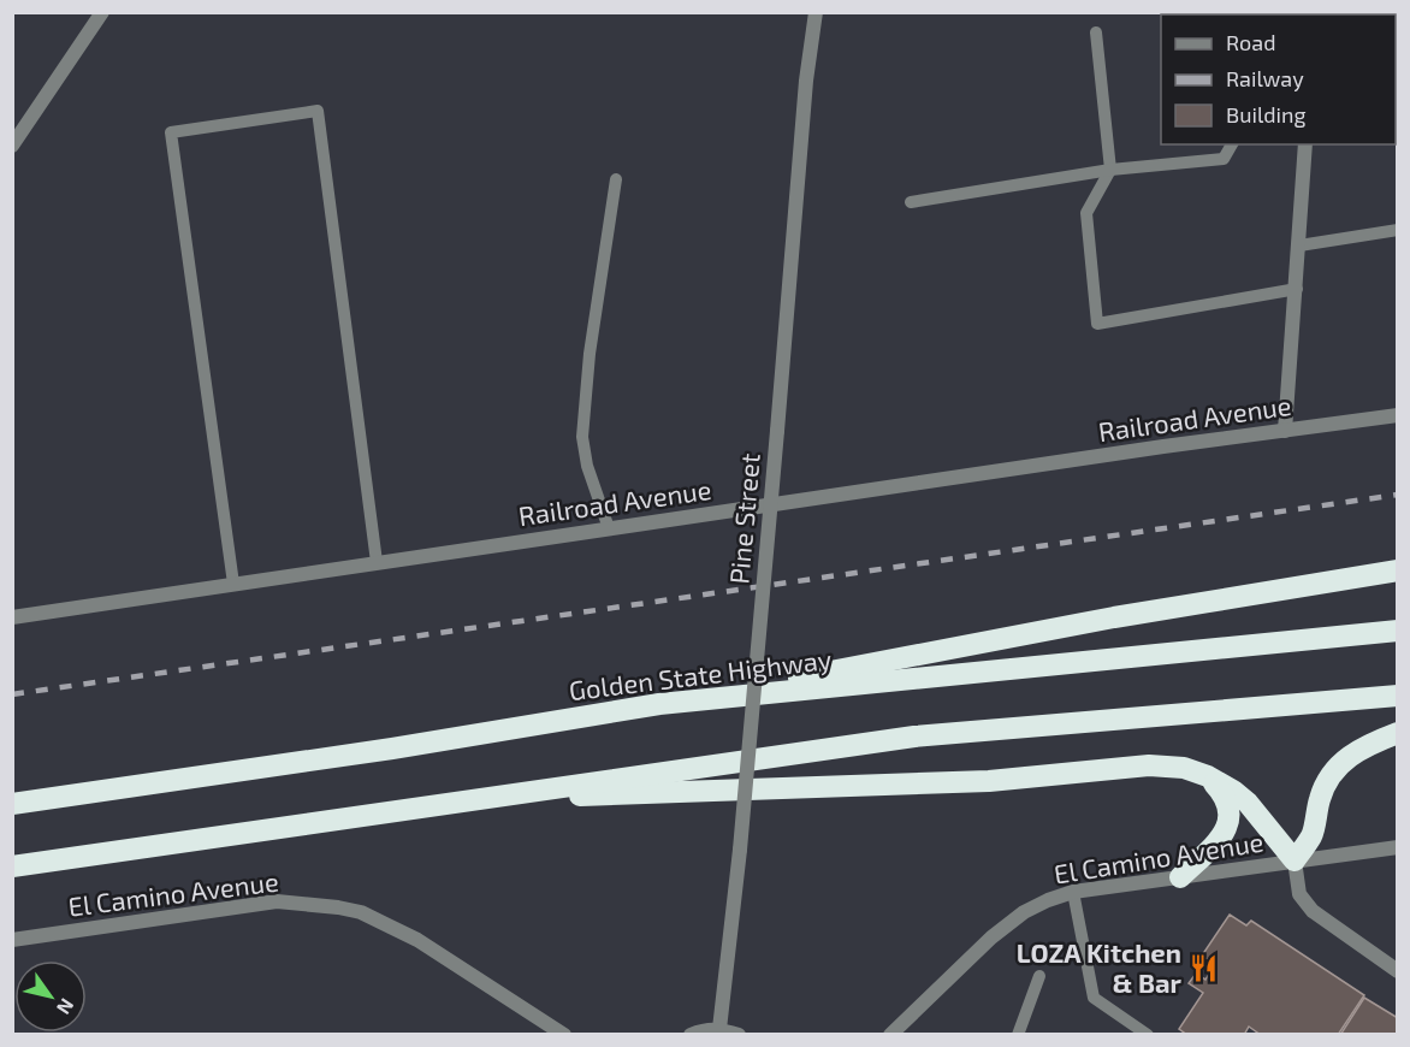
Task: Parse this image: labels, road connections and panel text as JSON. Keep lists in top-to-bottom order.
{
  "streets": {
    "highway": ["Golden State Highway"],
    "street": ["Railroad Avenue", "Pine Street", "El Camino Avenue"]
  },
  "places": {
    "restaurant": ["LOZA Kitchen & Bar"]
  },
  "legend": ["Road", "Railway", "Building"],
  "north": "bottom right"
}
